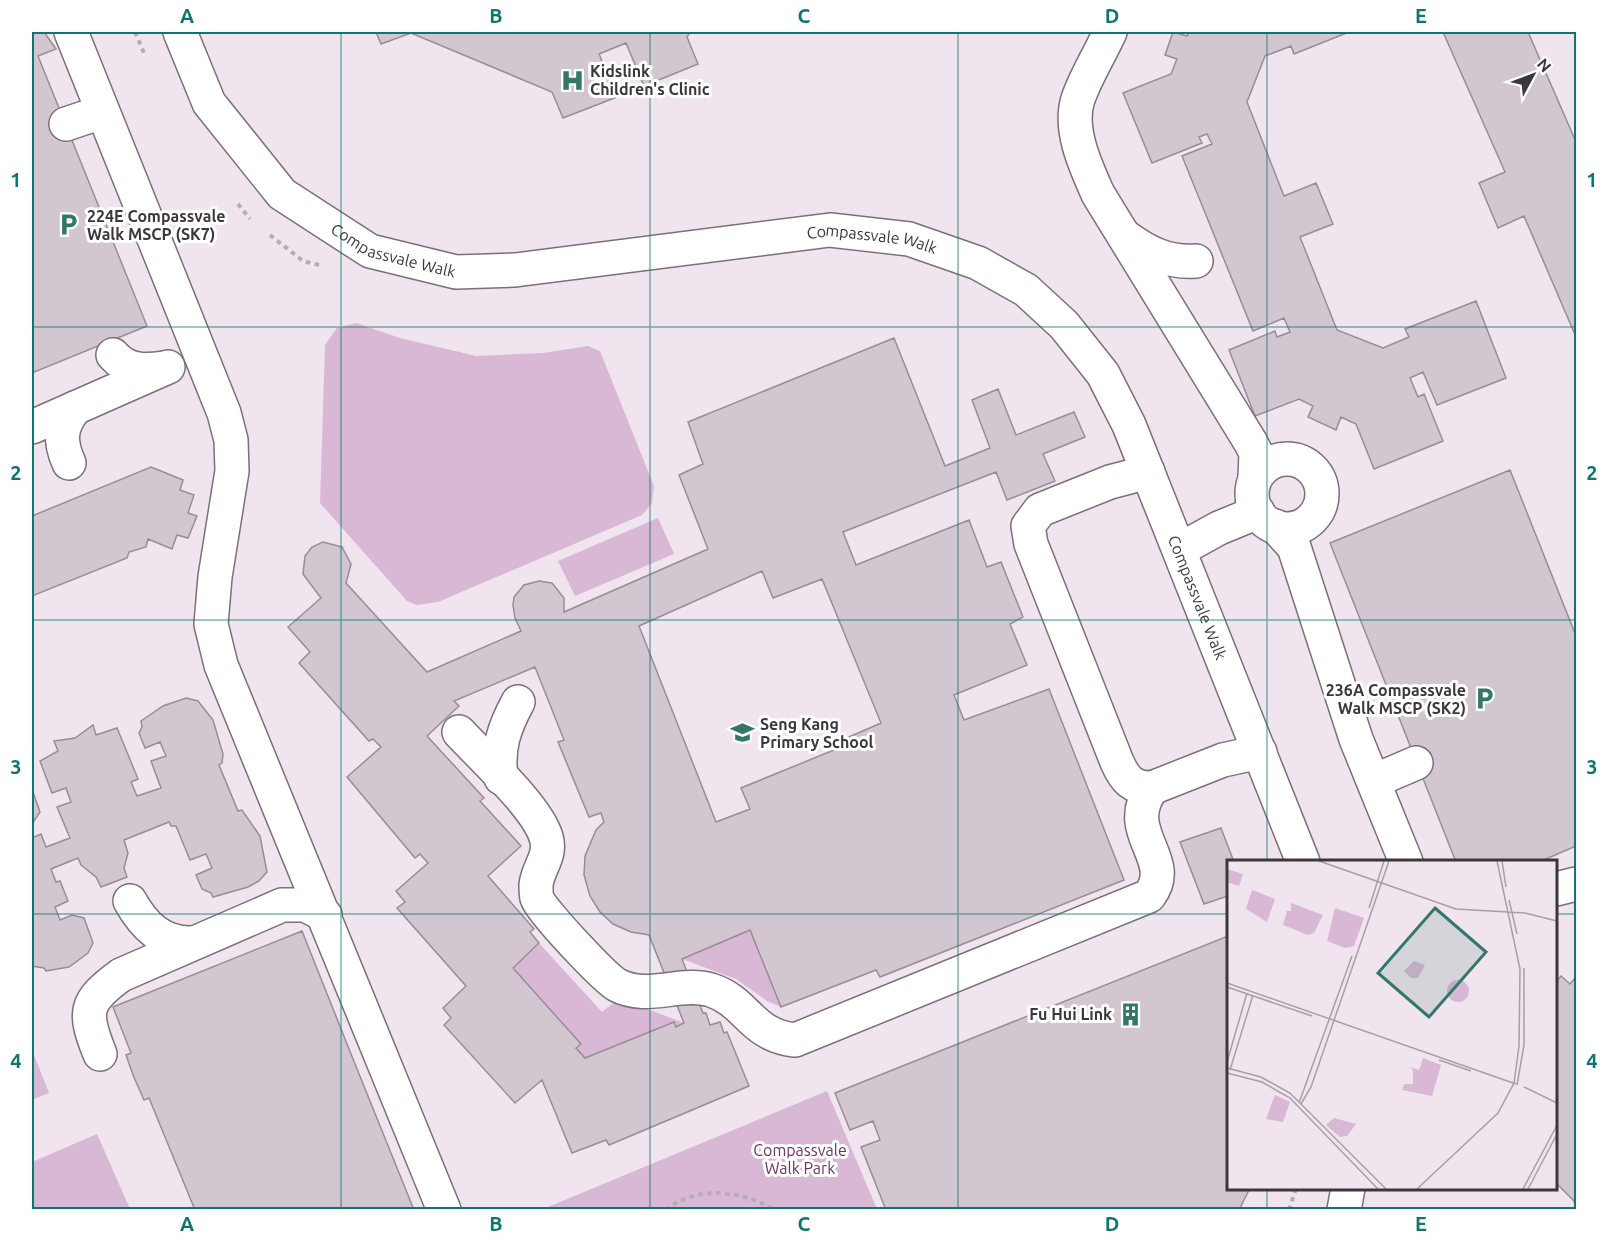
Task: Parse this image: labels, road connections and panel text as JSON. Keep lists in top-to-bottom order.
{
  "streets": {
    "street": ["Compassvale Walk"]
  },
  "parks": ["Compassvale Walk Park"],
  "places": {
    "hospital": ["Kidslink Children's Clinic"],
    "parking": ["224E Compassvale Walk MSCP (SK7)", "236A Compassvale Walk MSCP (SK2)"],
    "school or university": ["Seng Kang Primary School"],
    "building": ["Fu Hui Link"]
  },
  "north": "top right",
  "grid": {
    "columns": [
      "A",
      "B",
      "C",
      "D",
      "E"
    ],
    "rows": [
      "1",
      "2",
      "3",
      "4"
    ]
  }
}
